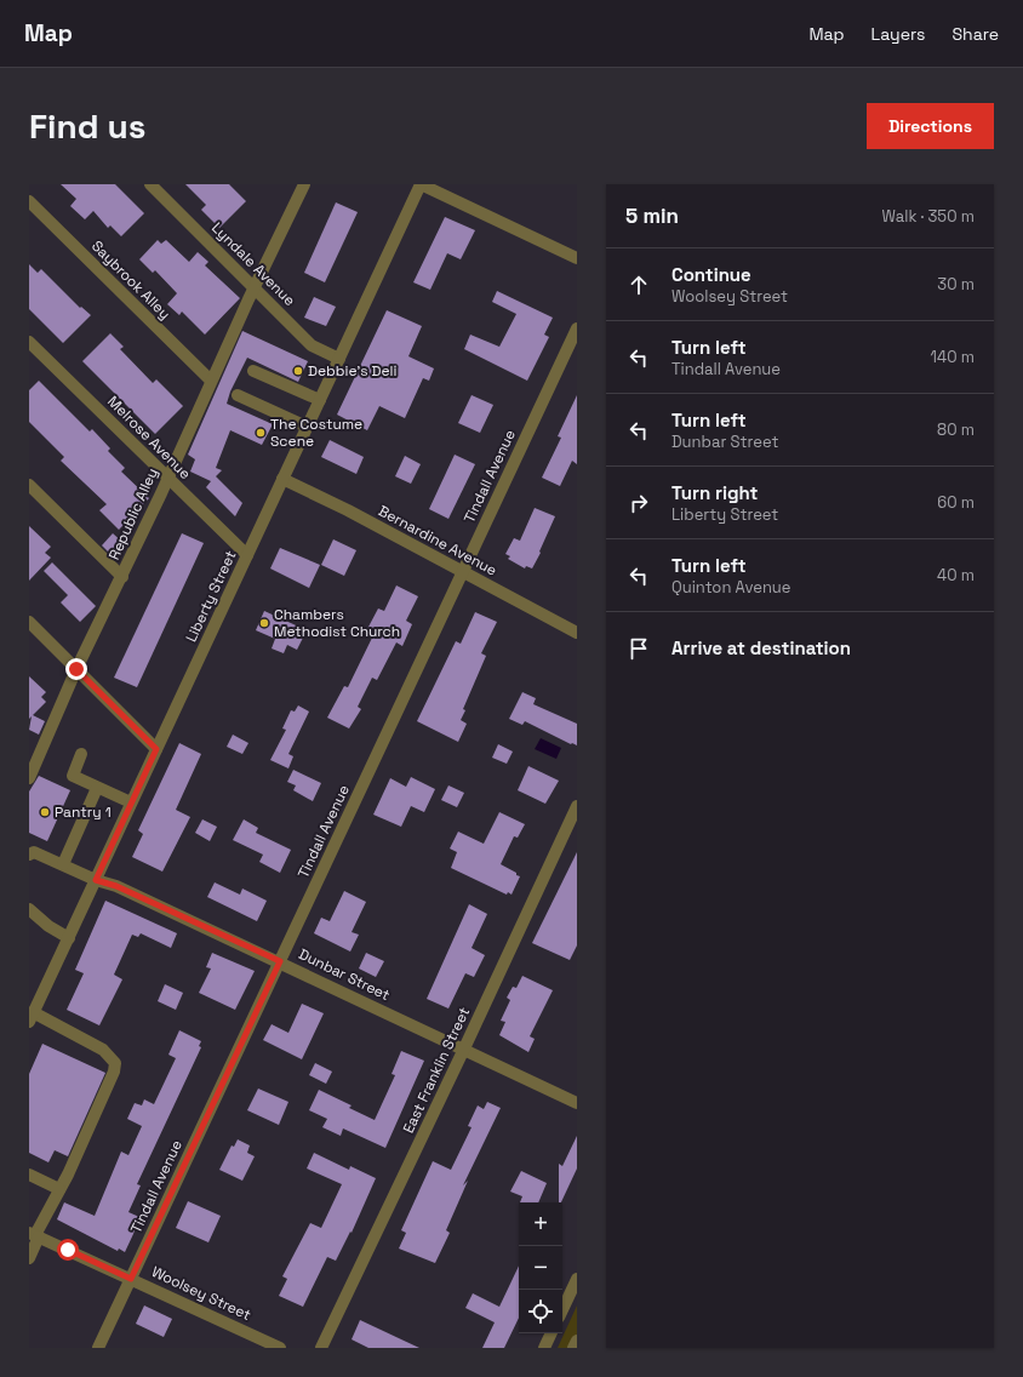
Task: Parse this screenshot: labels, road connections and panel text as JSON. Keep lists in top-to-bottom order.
{
  "streets": {
    "street": [
      "Lyndale Avenue",
      "Saybrook Alley",
      "Melrose Avenue",
      "Tindall Avenue",
      "Republic Alley",
      "Bernardine Avenue",
      "Liberty Street",
      "Dunbar Street",
      "East Franklin Street",
      "Woolsey Street"
    ]
  },
  "crossings": [
    ["Lyndale Avenue", "Republic Alley"],
    ["Lyndale Avenue", "Liberty Street"],
    ["Saybrook Alley", "Republic Alley"],
    ["Melrose Avenue", "Republic Alley"],
    ["Melrose Avenue", "Liberty Street"],
    ["Tindall Avenue", "Bernardine Avenue"],
    ["Tindall Avenue", "Dunbar Street"],
    ["Tindall Avenue", "Woolsey Street"],
    ["Bernardine Avenue", "Liberty Street"],
    ["Liberty Street", "Dunbar Street"],
    ["Dunbar Street", "East Franklin Street"]
  ],
  "places": [
    "Debbie's Deli",
    "The Costume Scene",
    "Chambers Methodist Church",
    "Pantry 1"
  ],
  "page": {
    "header": "Map",
    "nav": ["Map", "Layers", "Share"],
    "buttons": "Directions",
    "title": "Find us",
    "heading": ["5 min", "Walk · 350 m"],
    "list": [
      ["Continue", "Woolsey Street", "30 m"],
      ["Turn left", "Tindall Avenue", "140 m"],
      ["Turn left", "Dunbar Street", "80 m"],
      ["Turn right", "Liberty Street", "60 m"],
      ["Turn left", "Quinton Avenue", "40 m"],
      "Arrive at destination"
    ],
    "map_buttons": ["+", "−"]
  }
}
